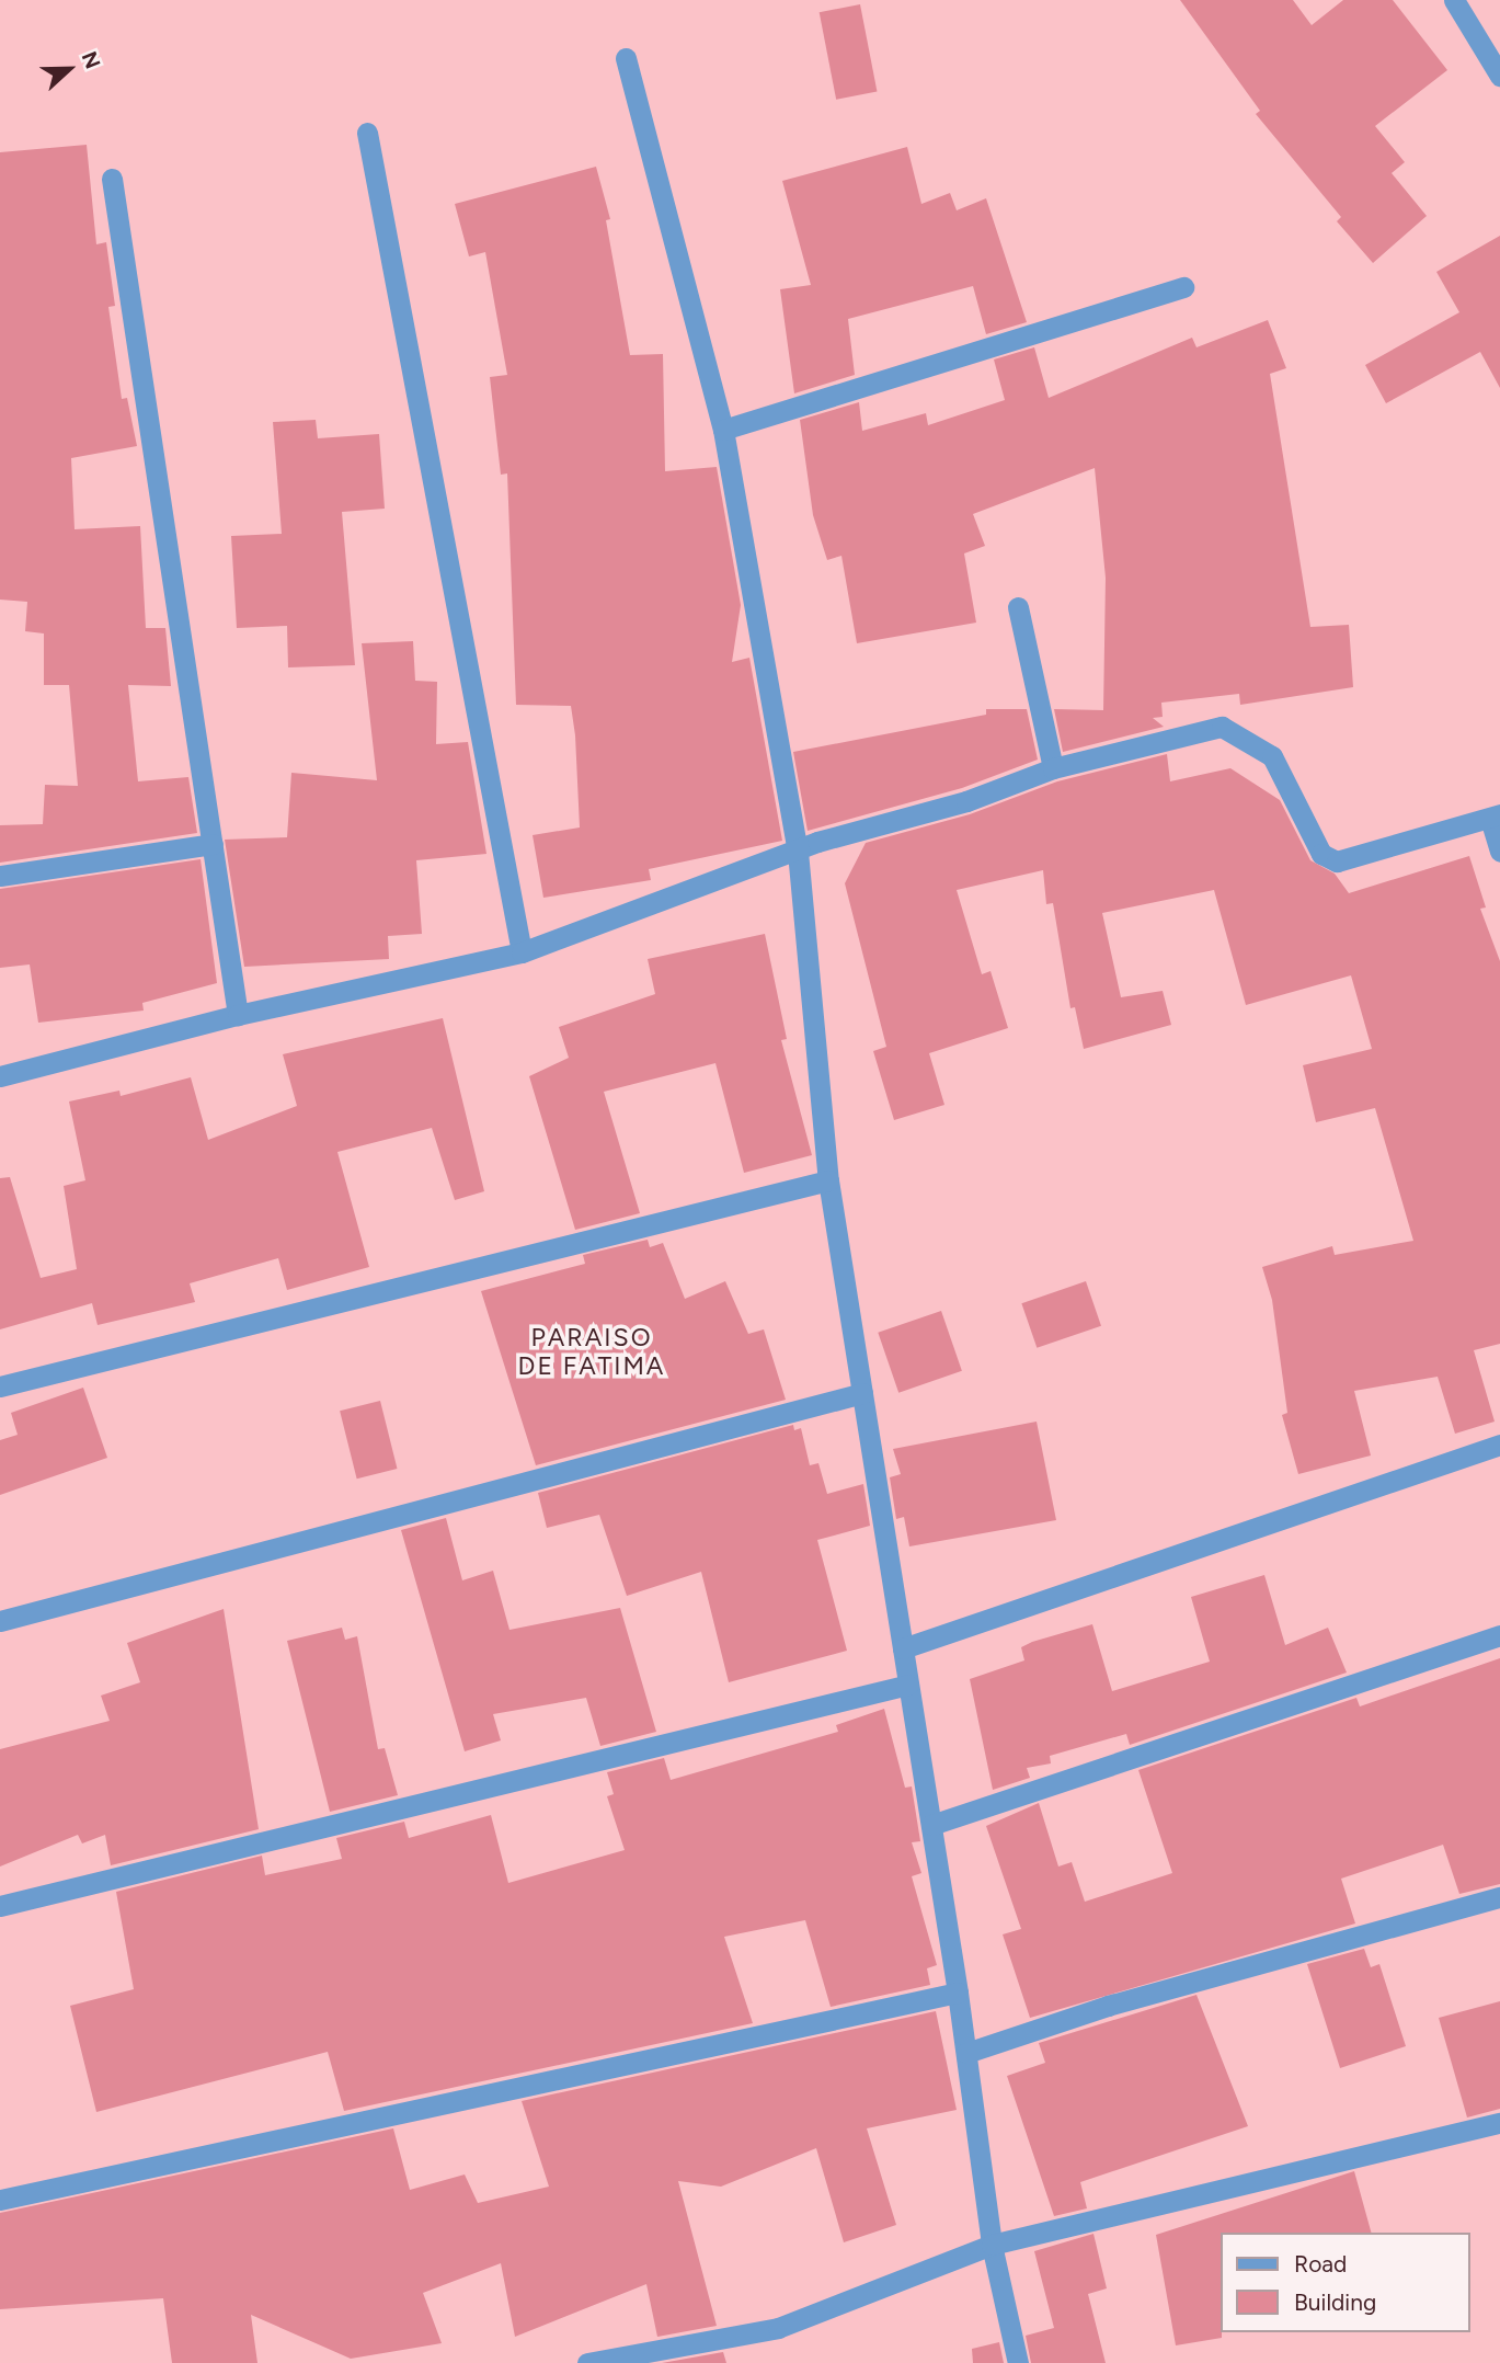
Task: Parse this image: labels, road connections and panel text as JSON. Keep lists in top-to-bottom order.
{
  "districts": ["PARAISO DE FATIMA"],
  "legend": ["Road", "Building"],
  "north": "right"
}
